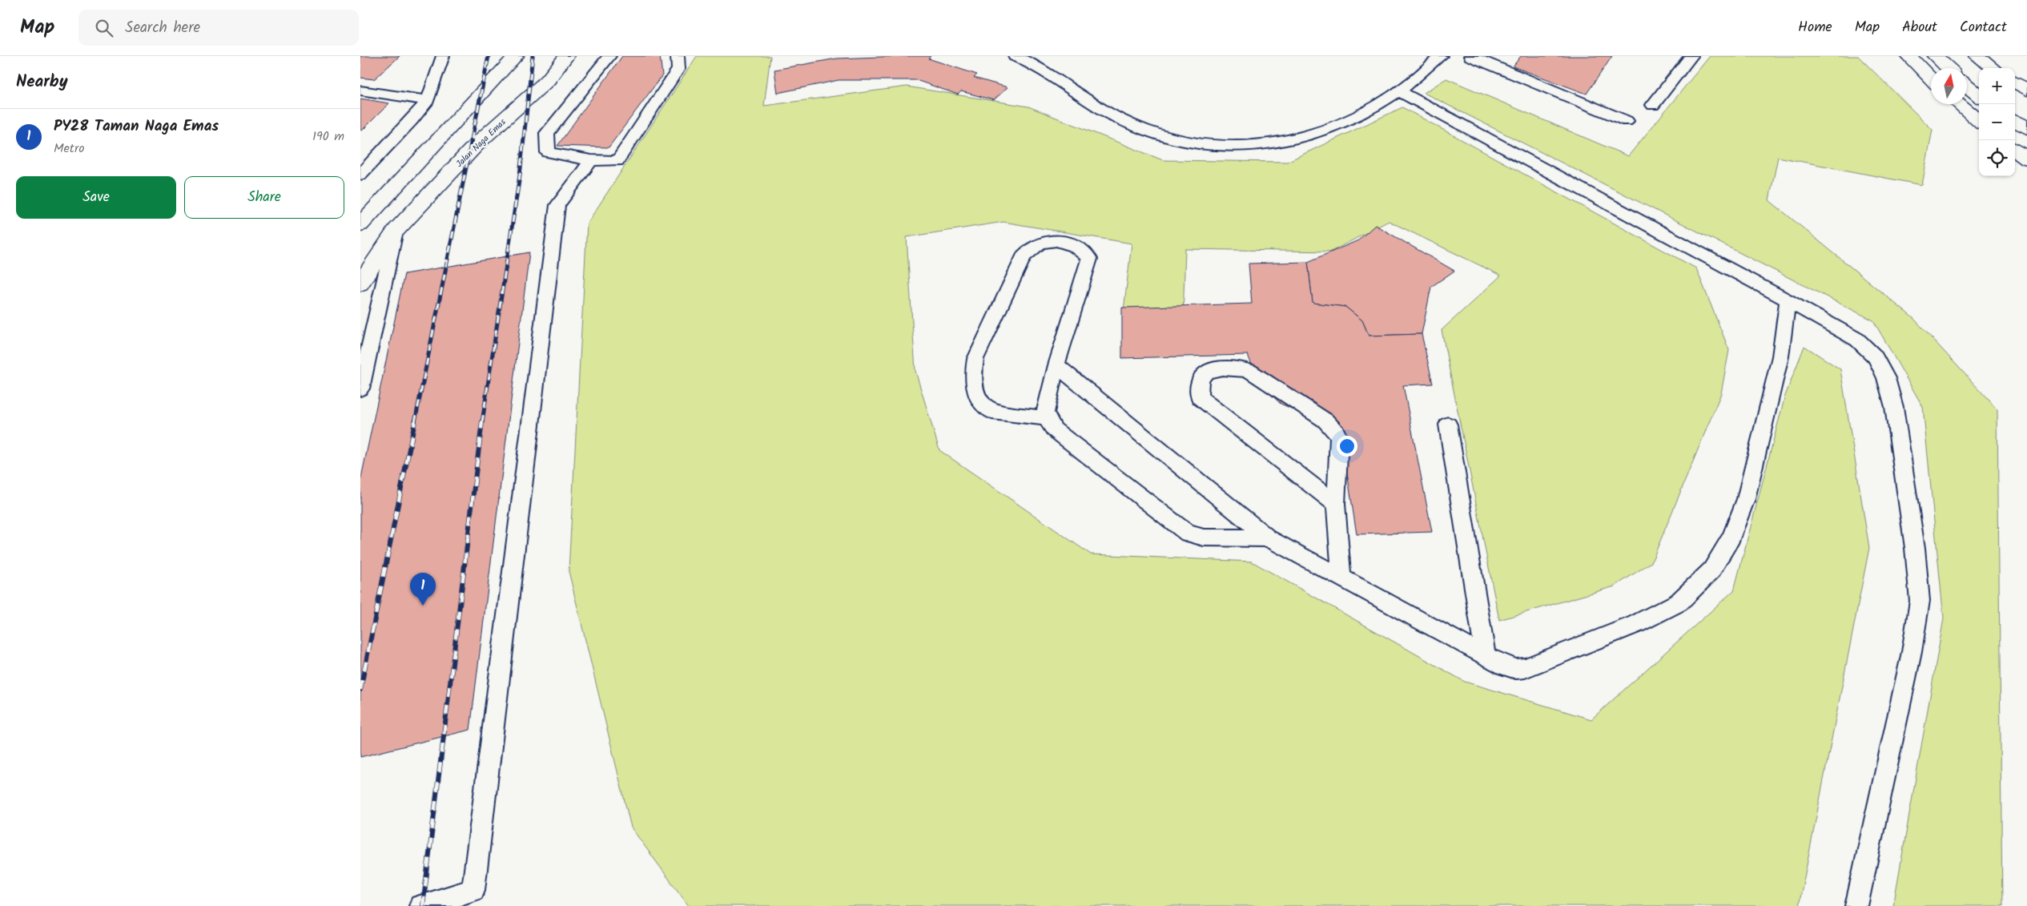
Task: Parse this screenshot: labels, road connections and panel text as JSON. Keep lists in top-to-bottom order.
{
  "streets": {
    "main road": ["Jalan Naga Emas"]
  },
  "north": "top",
  "page": {
    "header": "Map",
    "search": "Search here",
    "nav": [
      "Home",
      "Map",
      "About",
      "Contact"
    ],
    "heading": "Nearby",
    "map_buttons": ["+", "−"],
    "list": [
      {
        "mark": "1",
        "name": "PY28 Taman Naga Emas",
        "note": "Metro",
        "value": "190 m"
      }
    ],
    "buttons": ["Save", "Share"],
    "pins": "1"
  }
}
